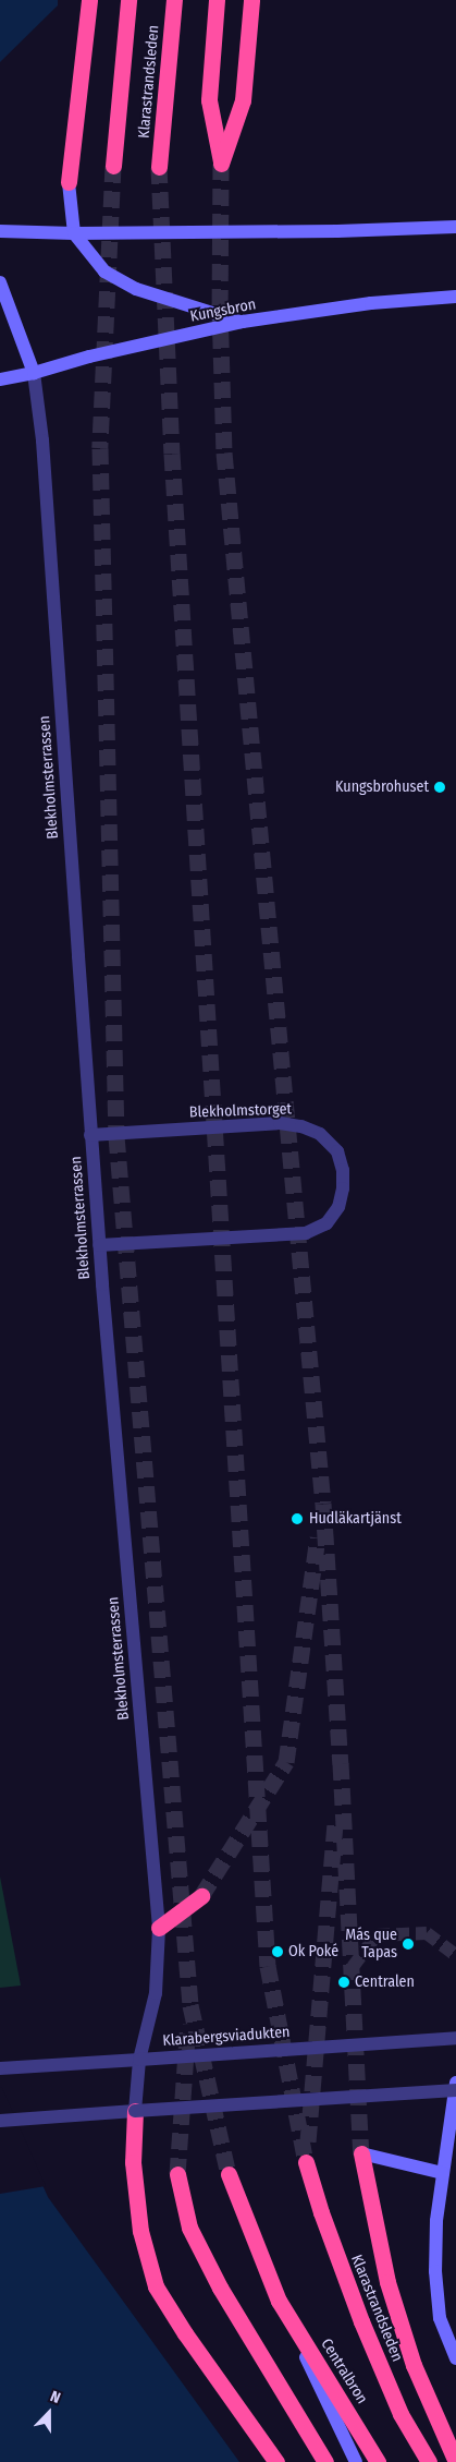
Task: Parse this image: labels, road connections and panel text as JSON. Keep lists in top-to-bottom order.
{
  "streets": {
    "highway": ["Klarastrandsleden", "Centralbron"],
    "main road": ["Kungsbron"],
    "street": ["Blekholmsterrassen", "Blekholmstorget", "Klarabergsviadukten"]
  },
  "crossings": [
    ["Kungsbron", "Blekholmsterrassen"],
    ["Blekholmsterrassen", "Blekholmstorget"],
    ["Blekholmsterrassen", "Klarabergsviadukten"]
  ],
  "places": [
    "Kungsbrohuset",
    "Hudläkartjänst",
    "Más que Tapas",
    "Ok Poké",
    "Centralen"
  ],
  "north": "top"
}
